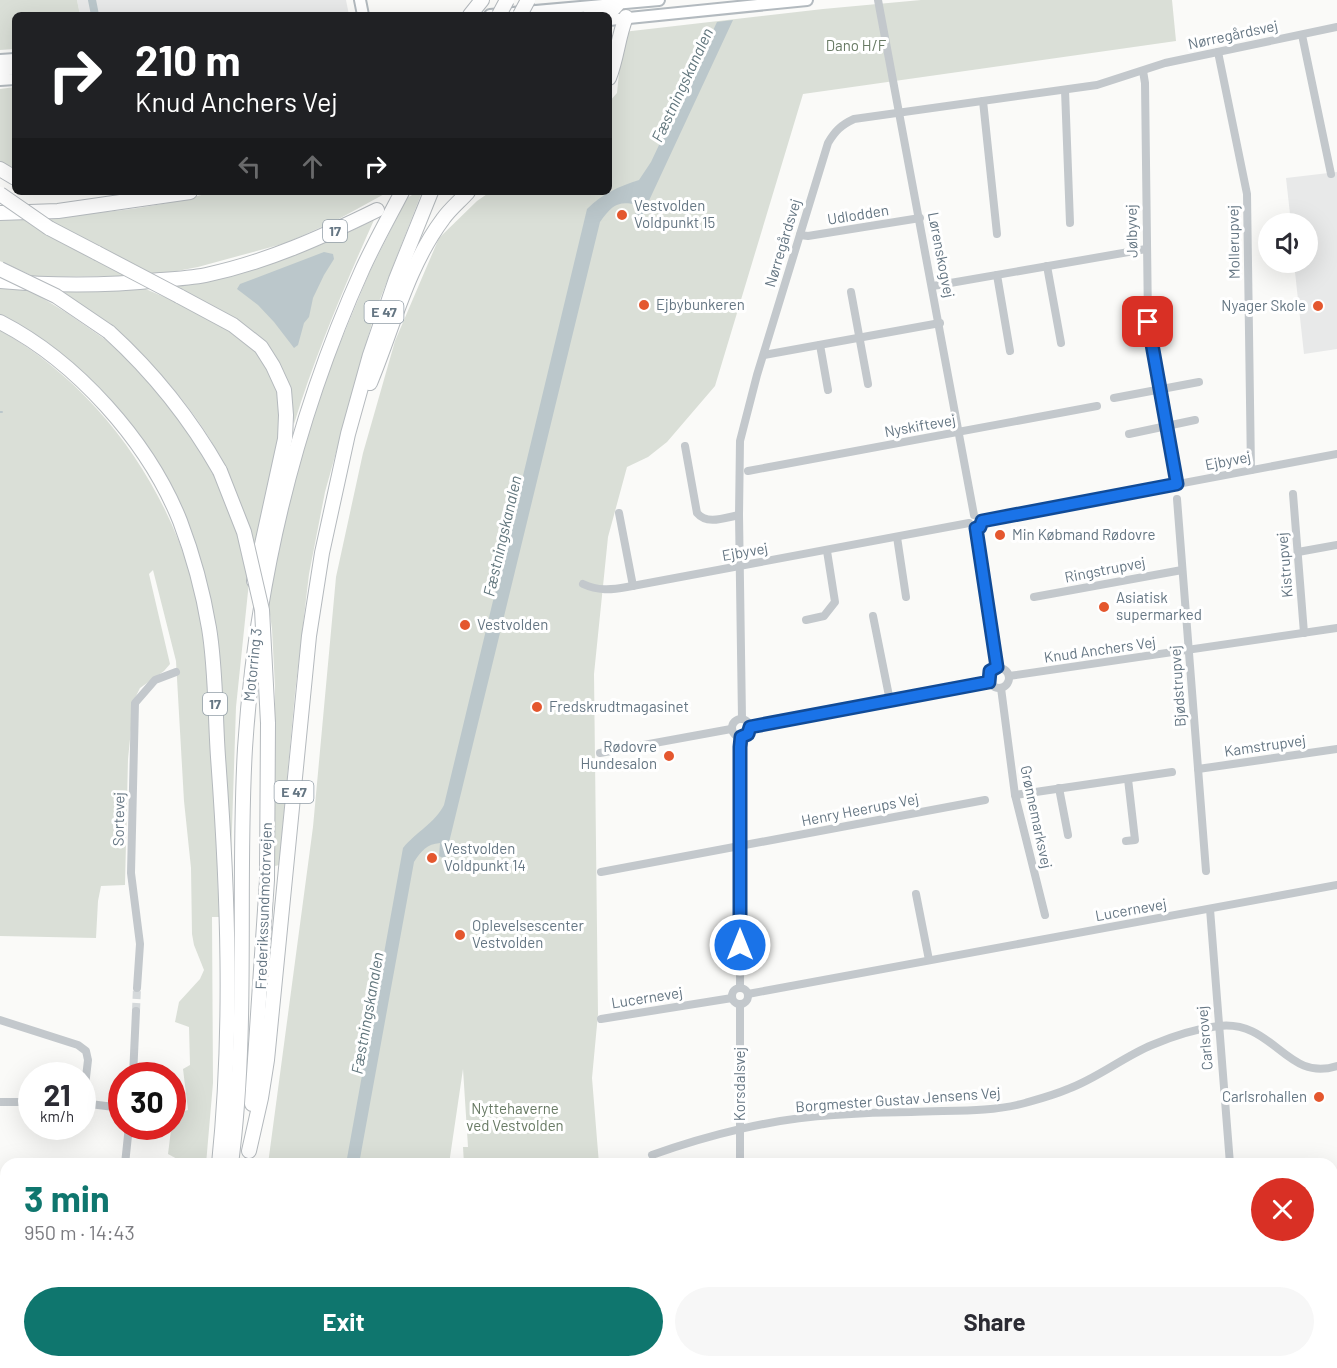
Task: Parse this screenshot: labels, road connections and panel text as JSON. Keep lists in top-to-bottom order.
{
  "streets": {
    "highway": [
      "17",
      "E 47",
      "Motorring 3",
      "Frederikssundmotorvejen"
    ],
    "street": [
      "Nørregårdsvej",
      "Udlodden",
      "Jølbyvej",
      "Mollerupvej",
      "Lørenskogvej",
      "Nyskiftevej",
      "Ejbyvej",
      "Kistrupvej",
      "Ringstrupvej",
      "Knud Anchers Vej",
      "Bjødstrupvej",
      "Kamstrupvej",
      "Henry Heerups Vej",
      "Grønnemarksvej",
      "Sortevej",
      "Lucernevej",
      "Carlsrovej",
      "Korsdalsvej",
      "Borgmester Gustav Jensens Vej"
    ]
  },
  "crossings": [
    ["Nørregårdsvej", "Udlodden"],
    ["Nørregårdsvej", "Jølbyvej"],
    ["Nørregårdsvej", "Mollerupvej"],
    ["Nørregårdsvej", "Lørenskogvej"],
    ["Nørregårdsvej", "Ejbyvej"],
    ["Udlodden", "Lørenskogvej"],
    ["Jølbyvej", "Ejbyvej"],
    ["Mollerupvej", "Ejbyvej"],
    ["Lørenskogvej", "Nyskiftevej"],
    ["Lørenskogvej", "Ejbyvej"],
    ["E 47", "Frederikssundmotorvejen"],
    ["Kistrupvej", "Knud Anchers Vej"],
    ["Ringstrupvej", "Bjødstrupvej"],
    ["Knud Anchers Vej", "Bjødstrupvej"],
    ["Knud Anchers Vej", "Grønnemarksvej"],
    ["Bjødstrupvej", "Kamstrupvej"],
    ["Lucernevej", "Carlsrovej"],
    ["Lucernevej", "Korsdalsvej"],
    ["Carlsrovej", "Borgmester Gustav Jensens Vej"],
    ["Korsdalsvej", "Borgmester Gustav Jensens Vej"]
  ],
  "water": ["Fæstningskanalen"],
  "parks": ["Dano H/F", "Nyttehaverne ved Vestvolden"],
  "places": [
    "Vestvolden Voldpunkt 15",
    "Ejbybunkeren",
    "Nyager Skole",
    "Min Købmand Rødovre",
    "Asiatisk supermarked",
    "Vestvolden",
    "Fredskrudtmagasinet",
    "Rødovre Hundesalon",
    "Vestvolden Voldpunkt 14",
    "Oplevelsescenter Vestvolden",
    "Carlsrohallen"
  ],
  "page": {
    "turn": ["210 m", "Knud Anchers Vej"],
    "speed": "21 km/h",
    "limit": "30",
    "heading": ["3 min", "950 m · 14:43"],
    "buttons": ["Exit", "Share"]
  }
}
